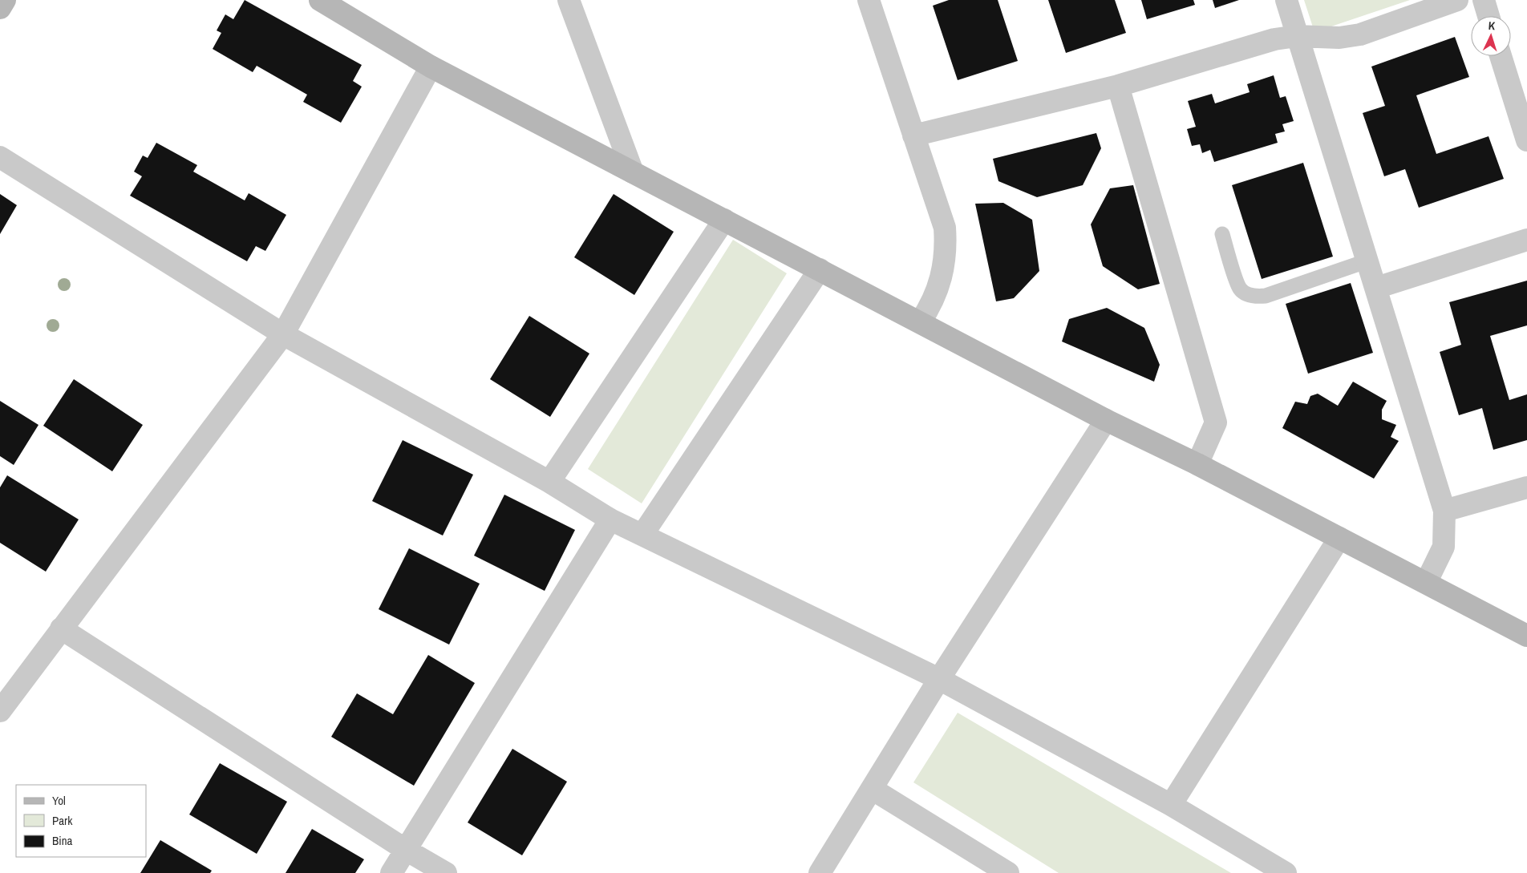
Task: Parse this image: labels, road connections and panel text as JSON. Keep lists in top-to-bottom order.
{
  "legend": ["Yol", "Park", "Bina"],
  "north": "top"
}
